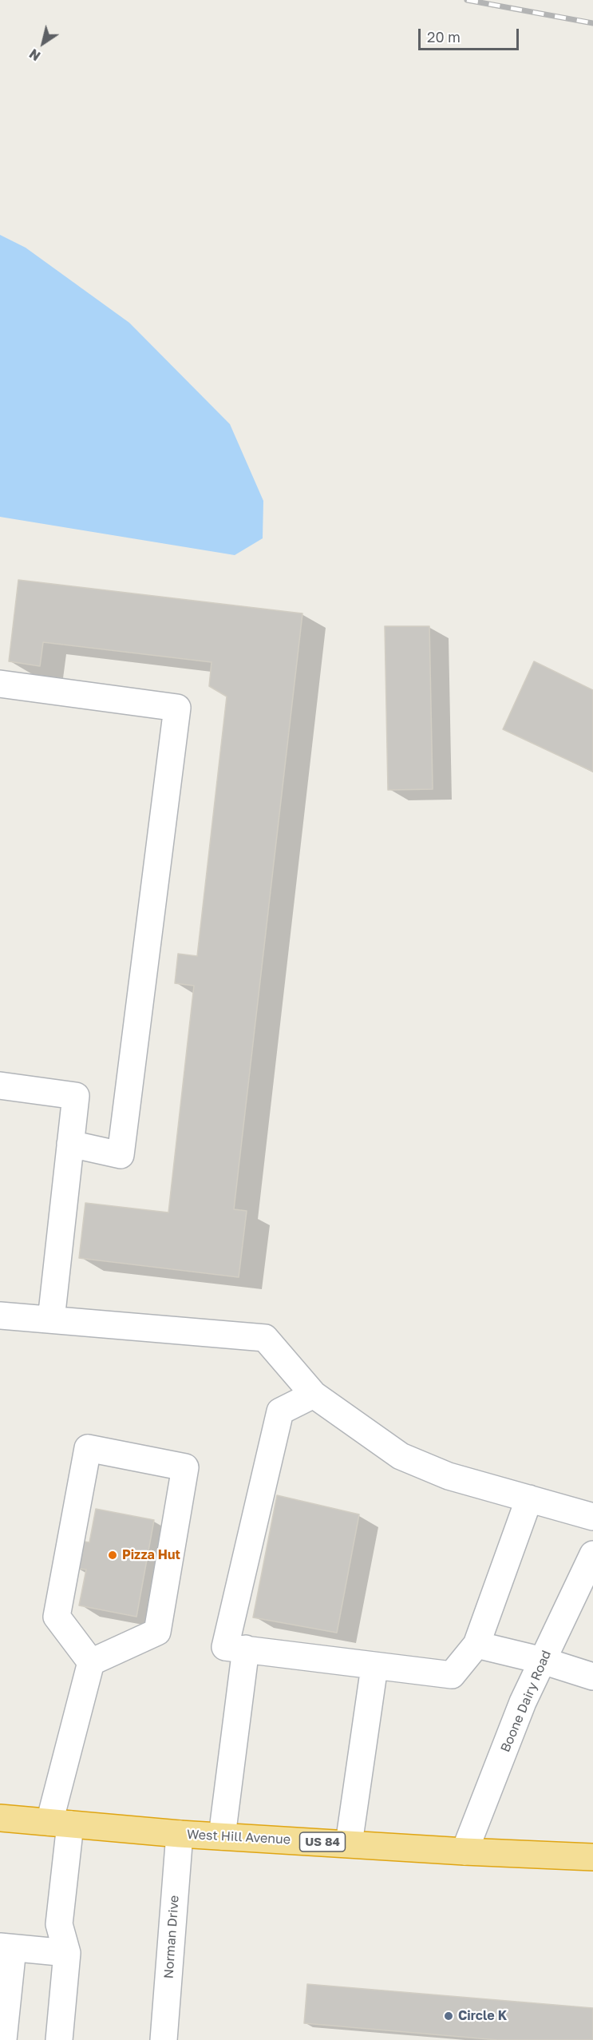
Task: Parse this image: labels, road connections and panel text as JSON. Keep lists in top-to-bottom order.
{
  "streets": {
    "highway": ["West Hill Avenue", "US 84"],
    "street": ["Boone Dairy Road", "Norman Drive"]
  },
  "crossings": [
    ["Boone Dairy Road", "West Hill Avenue"],
    ["West Hill Avenue", "Norman Drive"]
  ],
  "places": ["Pizza Hut", "Circle K"],
  "scale_bar": "20 m",
  "north": "bottom left"
}
